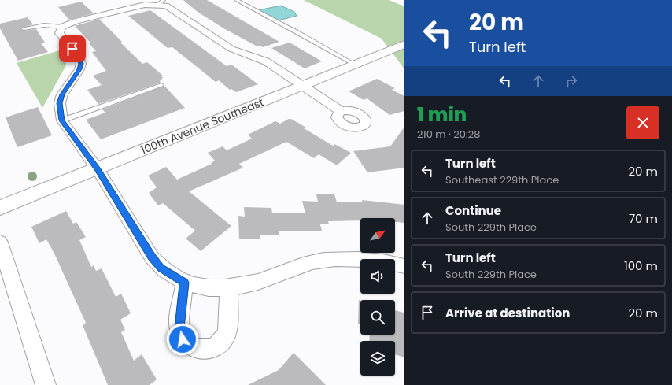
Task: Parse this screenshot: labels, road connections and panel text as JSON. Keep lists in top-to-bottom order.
{
  "streets": {
    "street": ["100th Avenue Southeast"]
  },
  "north": "top right",
  "page": {
    "turn": ["20 m", "Turn left"],
    "heading": ["1 min", "210 m · 20:28"],
    "list": [
      {
        "name": "Turn left",
        "note": "Southeast 229th Place",
        "value": "20 m"
      },
      {
        "name": "Continue",
        "note": "South 229th Place",
        "value": "70 m"
      },
      {
        "name": "Turn left",
        "note": "South 229th Place",
        "value": "100 m"
      },
      {
        "name": "Arrive at destination",
        "value": "20 m"
      }
    ]
  }
}
